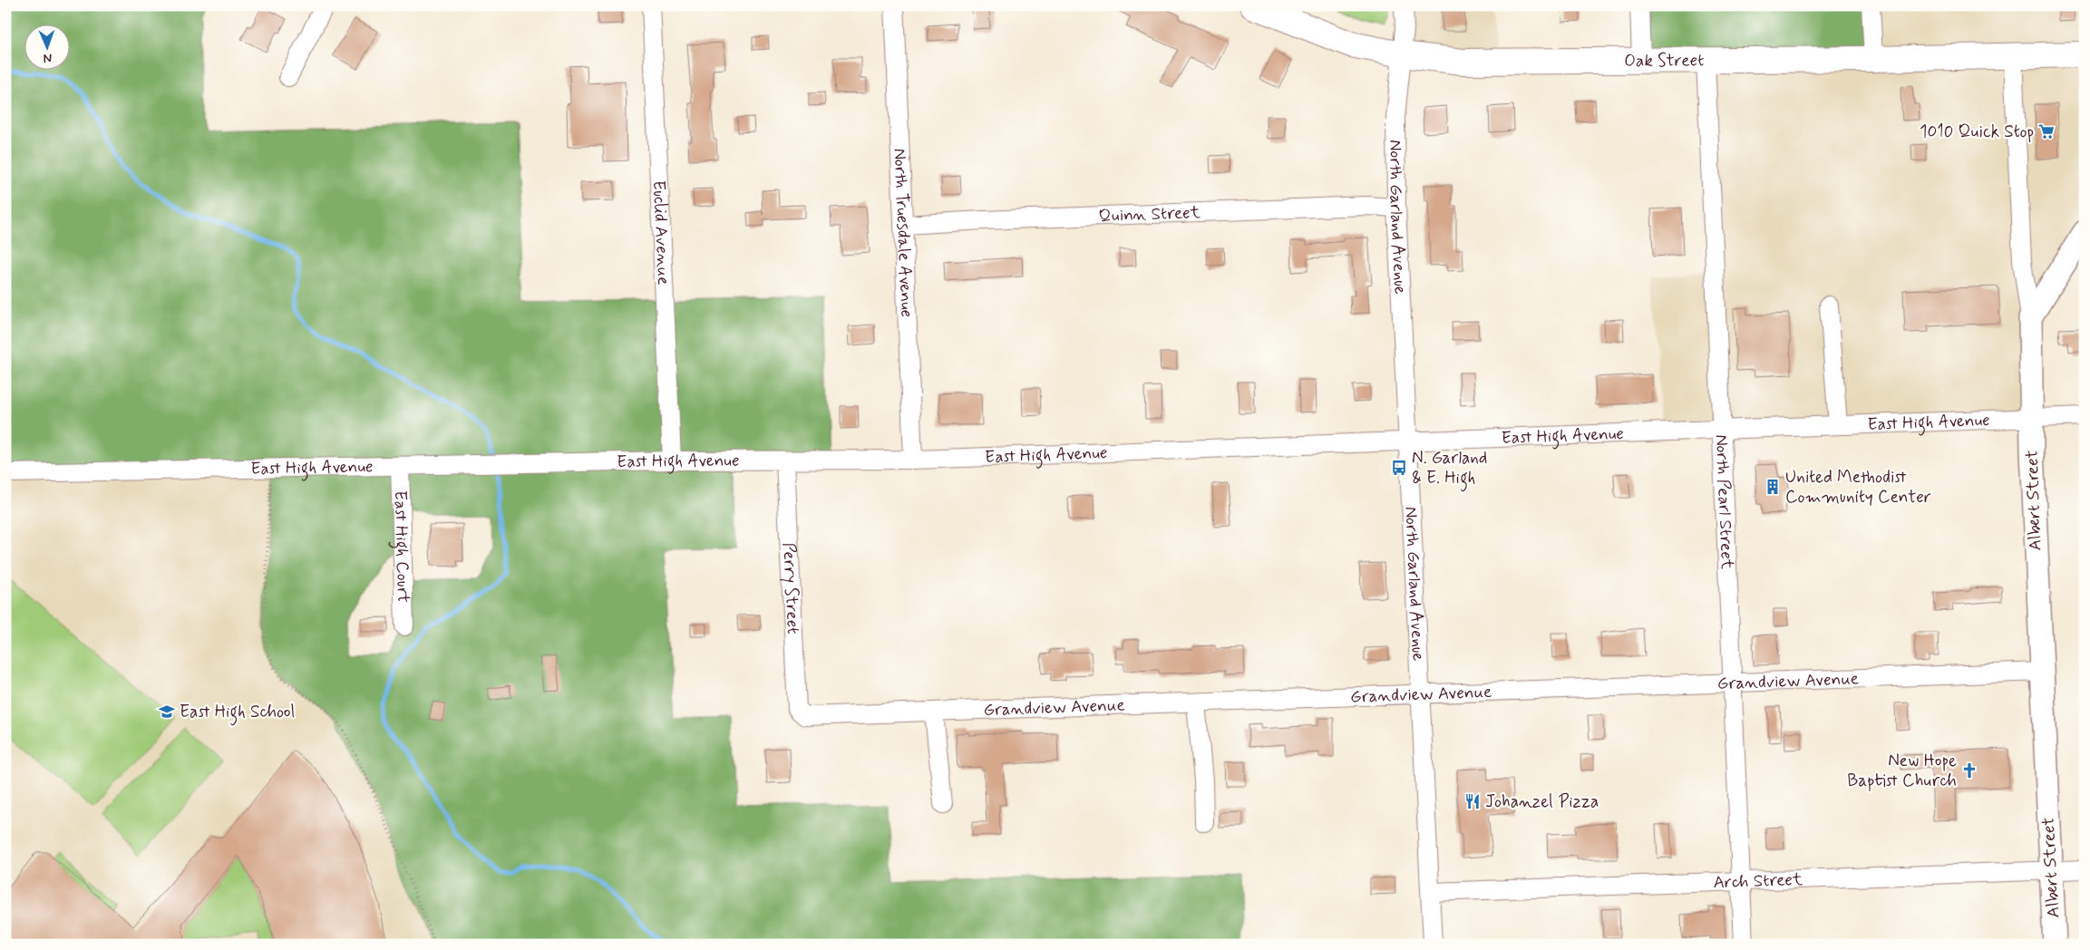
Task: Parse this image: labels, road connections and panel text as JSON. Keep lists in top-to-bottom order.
{
  "streets": {
    "highway": ["Oak Street"],
    "main road": ["Albert Street"],
    "street": [
      "Quinn Street",
      "North Garland Avenue",
      "Euclid Avenue",
      "North Truesdale Avenue",
      "East High Avenue",
      "North Pearl Street",
      "East High Court",
      "Perry Street",
      "Grandview Avenue",
      "Arch Street"
    ]
  },
  "crossings": [
    ["Oak Street", "North Garland Avenue"],
    ["Oak Street", "Albert Street"],
    ["Oak Street", "North Pearl Street"],
    ["Quinn Street", "North Garland Avenue"],
    ["Quinn Street", "North Truesdale Avenue"],
    ["North Garland Avenue", "East High Avenue"],
    ["North Garland Avenue", "Grandview Avenue"],
    ["North Garland Avenue", "Arch Street"],
    ["Euclid Avenue", "East High Avenue"],
    ["North Truesdale Avenue", "East High Avenue"],
    ["East High Avenue", "Albert Street"],
    ["East High Avenue", "North Pearl Street"],
    ["East High Avenue", "East High Court"],
    ["East High Avenue", "Perry Street"],
    ["Albert Street", "Grandview Avenue"],
    ["Albert Street", "Arch Street"],
    ["North Pearl Street", "Grandview Avenue"],
    ["North Pearl Street", "Arch Street"],
    ["Perry Street", "Grandview Avenue"]
  ],
  "places": {
    "supermarket": ["1010 Quick Stop"],
    "bus stop": ["N. Garland & E. High"],
    "building": ["United Methodist Community Center"],
    "school or university": ["East High School"],
    "church": ["New Hope Baptist Church"],
    "restaurant": ["Johanzel Pizza"]
  },
  "north": "bottom"
}
